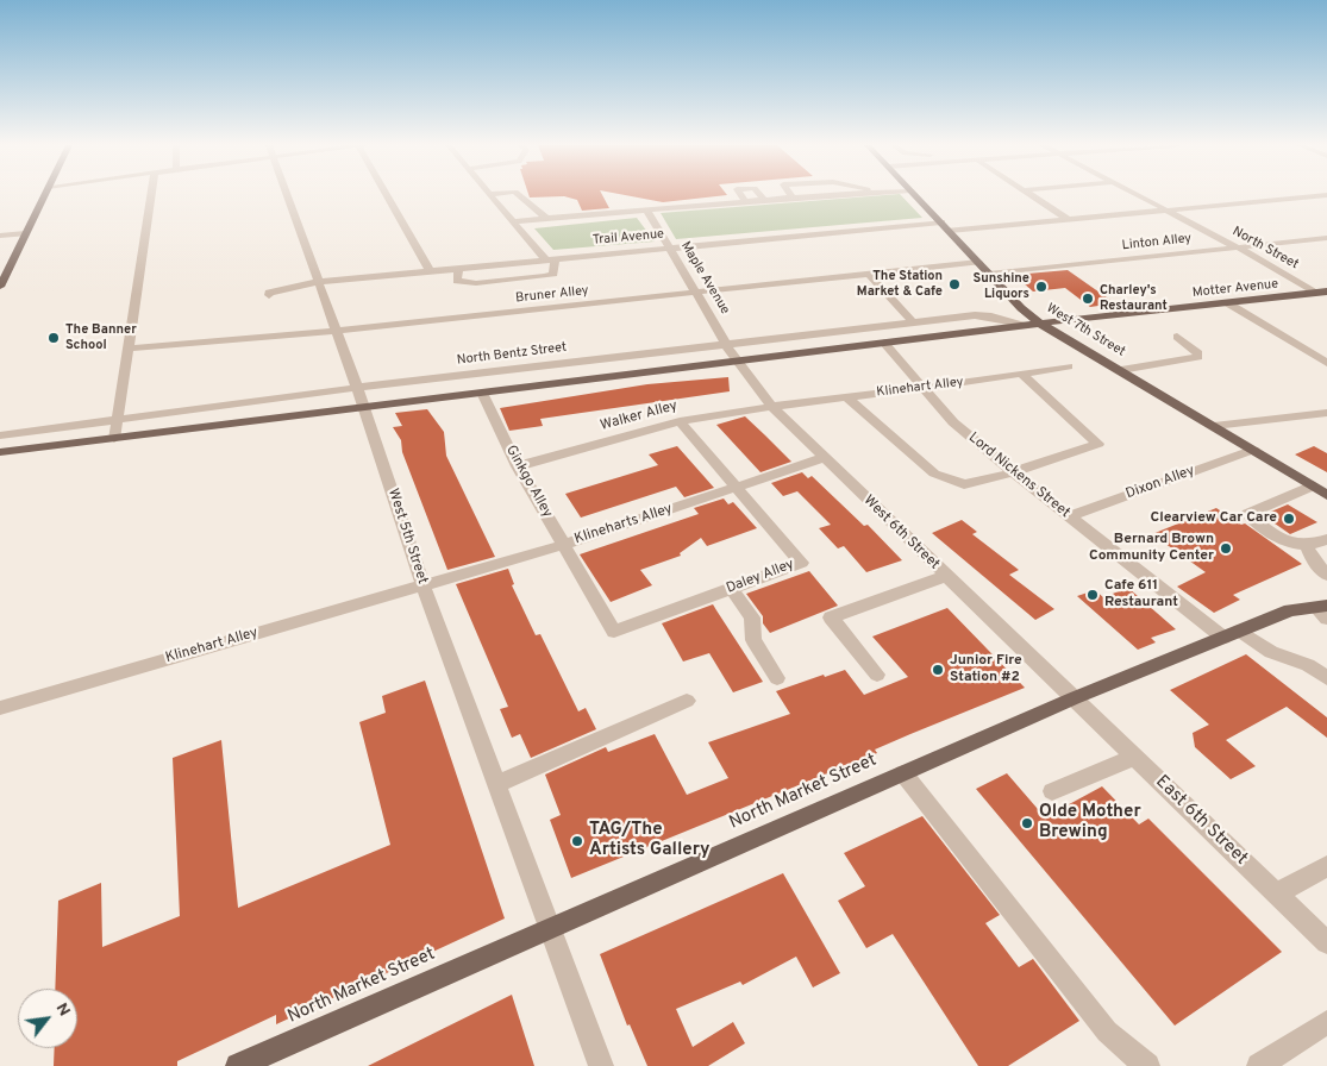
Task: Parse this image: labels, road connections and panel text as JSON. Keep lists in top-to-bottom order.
{
  "streets": {
    "main road": ["Motter Avenue", "West 7th Street", "North Market Street"],
    "street": [
      "Trail Avenue",
      "Linton Alley",
      "North Street",
      "Maple Avenue",
      "Bruner Alley",
      "North Bentz Street",
      "Klinehart Alley",
      "Walker Alley",
      "Lord Nickens Street",
      "Ginkgo Alley",
      "Dixon Alley",
      "Klineharts Alley",
      "West 6th Street",
      "West 5th Street",
      "Daley Alley",
      "East 6th Street"
    ]
  },
  "crossings": [
    ["Trail Avenue", "Maple Avenue"],
    ["Trail Avenue", "West 7th Street"],
    ["Trail Avenue", "West 5th Street"],
    ["Linton Alley", "North Street"],
    ["Linton Alley", "West 7th Street"],
    ["North Street", "Motter Avenue"],
    ["Maple Avenue", "Bruner Alley"],
    ["Maple Avenue", "North Bentz Street"],
    ["Maple Avenue", "West 6th Street"],
    ["Motter Avenue", "West 7th Street"],
    ["Motter Avenue", "North Bentz Street"],
    ["Bruner Alley", "West 7th Street"],
    ["Bruner Alley", "West 5th Street"],
    ["West 7th Street", "North Bentz Street"],
    ["West 7th Street", "Dixon Alley"],
    ["North Bentz Street", "West 5th Street"],
    ["Klinehart Alley", "Walker Alley"],
    ["Klinehart Alley", "Lord Nickens Street"],
    ["Klinehart Alley", "Klineharts Alley"],
    ["Klinehart Alley", "West 6th Street"],
    ["Klinehart Alley", "West 5th Street"],
    ["Walker Alley", "Ginkgo Alley"],
    ["Walker Alley", "West 6th Street"],
    ["Walker Alley", "Daley Alley"],
    ["Lord Nickens Street", "Dixon Alley"],
    ["Lord Nickens Street", "North Market Street"],
    ["Ginkgo Alley", "Klineharts Alley"],
    ["Ginkgo Alley", "Daley Alley"],
    ["Klineharts Alley", "West 6th Street"],
    ["Klineharts Alley", "West 5th Street"],
    ["Klineharts Alley", "Daley Alley"],
    ["West 6th Street", "North Market Street"],
    ["West 6th Street", "East 6th Street"],
    ["West 5th Street", "North Market Street"],
    ["North Market Street", "East 6th Street"]
  ],
  "places": [
    "The Station Market & Cafe",
    "Sunshine Liquors",
    "Charley's Restaurant",
    "The Banner School",
    "Clearview Car Care",
    "Bernard Brown Community Center",
    "Cafe 611 Restaurant",
    "Junior Fire Station #2",
    "Olde Mother Brewing",
    "TAG/The Artists Gallery"
  ],
  "north": "top right"
}
